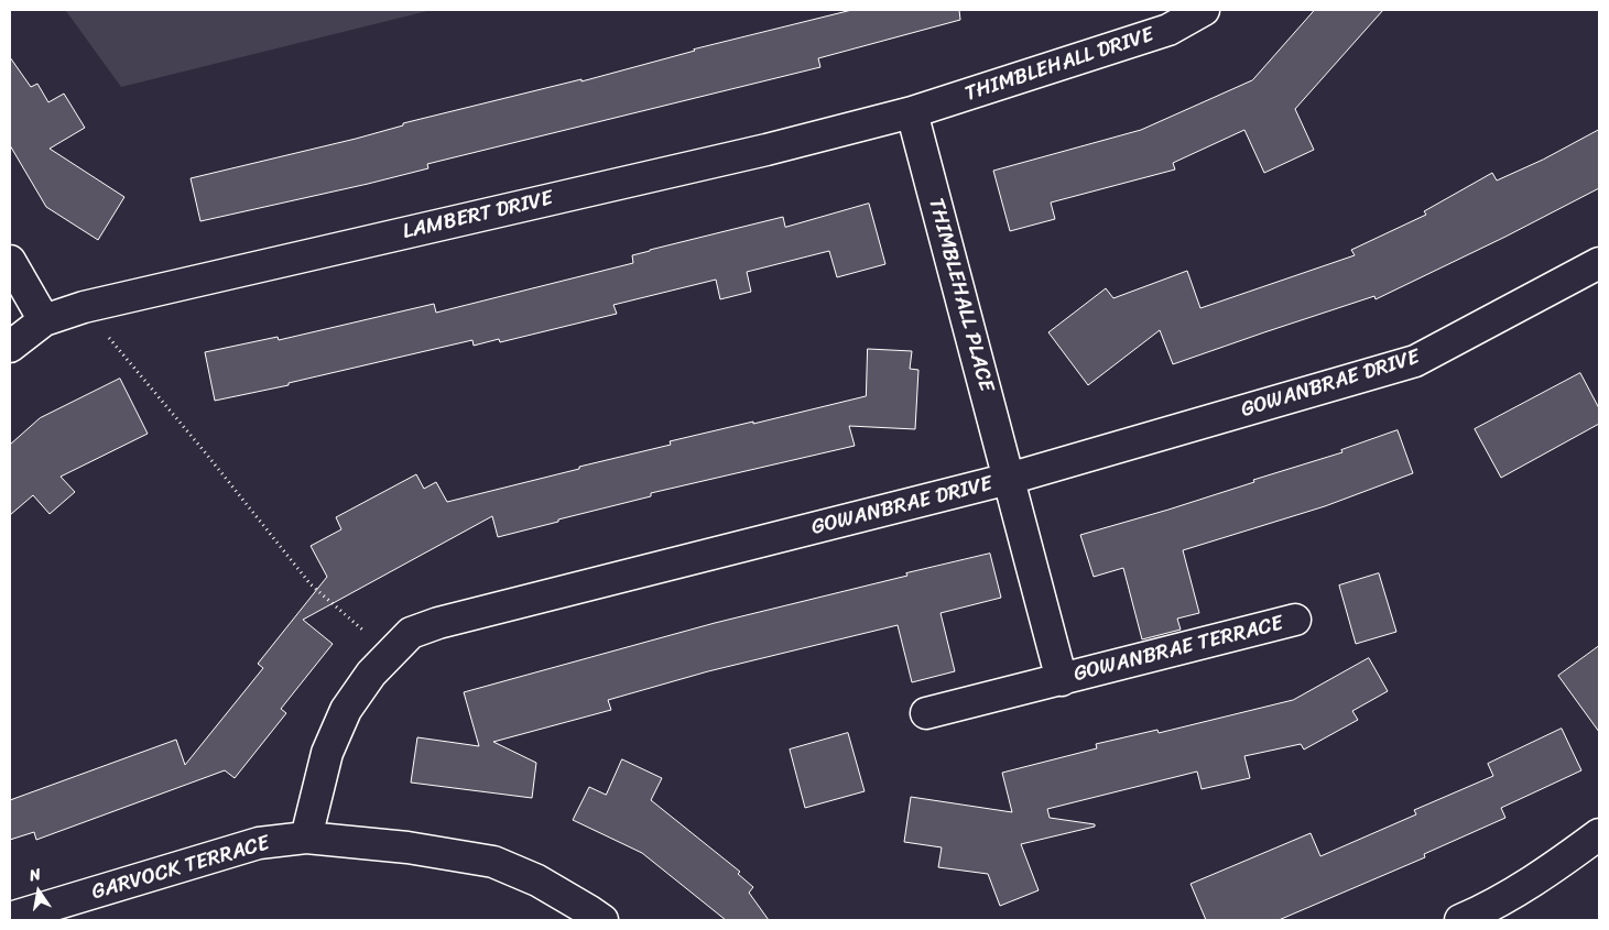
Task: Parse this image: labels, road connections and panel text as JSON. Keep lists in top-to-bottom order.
{
  "streets": {
    "street": [
      "THIMBLEHALL DRIVE",
      "LAMBERT DRIVE",
      "THIMBLEHALL PLACE",
      "GOWANBRAE DRIVE",
      "GOWANBRAE TERRACE",
      "GARVOCK TERRACE"
    ]
  },
  "crossings": [
    ["THIMBLEHALL DRIVE", "LAMBERT DRIVE"],
    ["THIMBLEHALL DRIVE", "THIMBLEHALL PLACE"],
    ["LAMBERT DRIVE", "THIMBLEHALL PLACE"],
    ["THIMBLEHALL PLACE", "GOWANBRAE DRIVE"],
    ["THIMBLEHALL PLACE", "GOWANBRAE TERRACE"],
    ["GOWANBRAE DRIVE", "GOWANBRAE TERRACE"],
    ["GOWANBRAE DRIVE", "GARVOCK TERRACE"]
  ],
  "north": "top"
}
